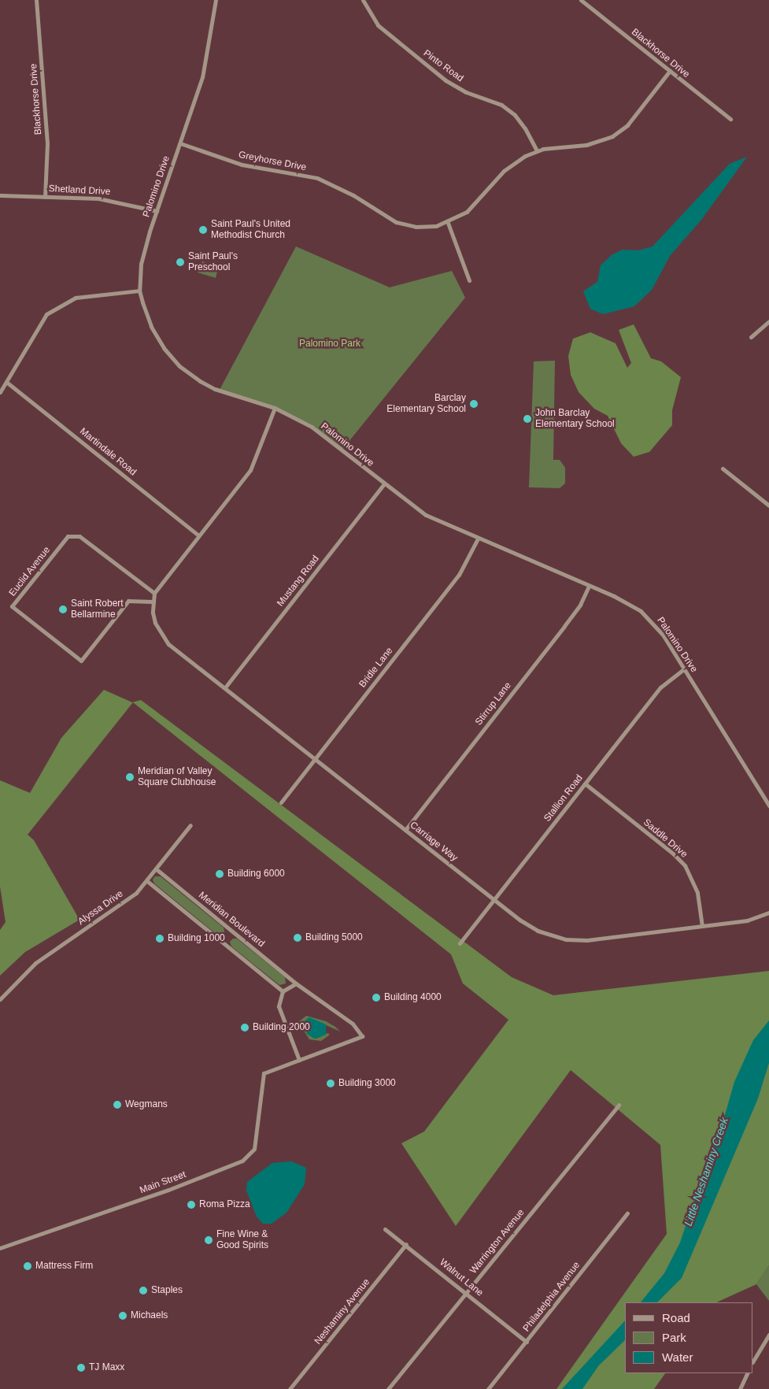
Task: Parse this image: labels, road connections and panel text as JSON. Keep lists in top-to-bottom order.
{
  "streets": {
    "street": [
      "Blackhorse Drive",
      "Pinto Road",
      "Greyhorse Drive",
      "Palomino Drive",
      "Shetland Drive",
      "Martindale Road",
      "Euclid Avenue",
      "Mustang Road",
      "Bridle Lane",
      "Stirrup Lane",
      "Stallion Road",
      "Saddle Drive",
      "Carriage Way",
      "Alyssa Drive",
      "Meridian Boulevard",
      "Main Street",
      "Warrington Avenue",
      "Walnut Lane",
      "Philadelphia Avenue",
      "Neshaminy Avenue"
    ]
  },
  "crossings": [
    ["Blackhorse Drive", "Greyhorse Drive"],
    ["Blackhorse Drive", "Shetland Drive"],
    ["Pinto Road", "Greyhorse Drive"],
    ["Greyhorse Drive", "Palomino Drive"],
    ["Palomino Drive", "Shetland Drive"],
    ["Palomino Drive", "Mustang Road"],
    ["Palomino Drive", "Bridle Lane"],
    ["Palomino Drive", "Stirrup Lane"],
    ["Palomino Drive", "Stallion Road"],
    ["Euclid Avenue", "Carriage Way"],
    ["Mustang Road", "Carriage Way"],
    ["Bridle Lane", "Carriage Way"],
    ["Stirrup Lane", "Carriage Way"],
    ["Stallion Road", "Saddle Drive"],
    ["Stallion Road", "Carriage Way"],
    ["Saddle Drive", "Carriage Way"],
    ["Alyssa Drive", "Meridian Boulevard"],
    ["Meridian Boulevard", "Main Street"],
    ["Warrington Avenue", "Walnut Lane"],
    ["Walnut Lane", "Philadelphia Avenue"],
    ["Walnut Lane", "Neshaminy Avenue"]
  ],
  "water": ["Little Neshaminy Creek"],
  "parks": ["Palomino Park"],
  "places": [
    "Saint Paul's United Methodist Church",
    "Saint Paul's Preschool",
    "Barclay Elementary School",
    "John Barclay Elementary School",
    "Saint Robert Bellarmine",
    "Meridian of Valley Square Clubhouse",
    "Building 6000",
    "Building 5000",
    "Building 1000",
    "Building 4000",
    "Building 2000",
    "Building 3000",
    "Wegmans",
    "Roma Pizza",
    "Fine Wine & Good Spirits",
    "Mattress Firm",
    "Staples",
    "Michaels",
    "TJ Maxx"
  ],
  "legend": ["Road", "Park", "Water"]
}
